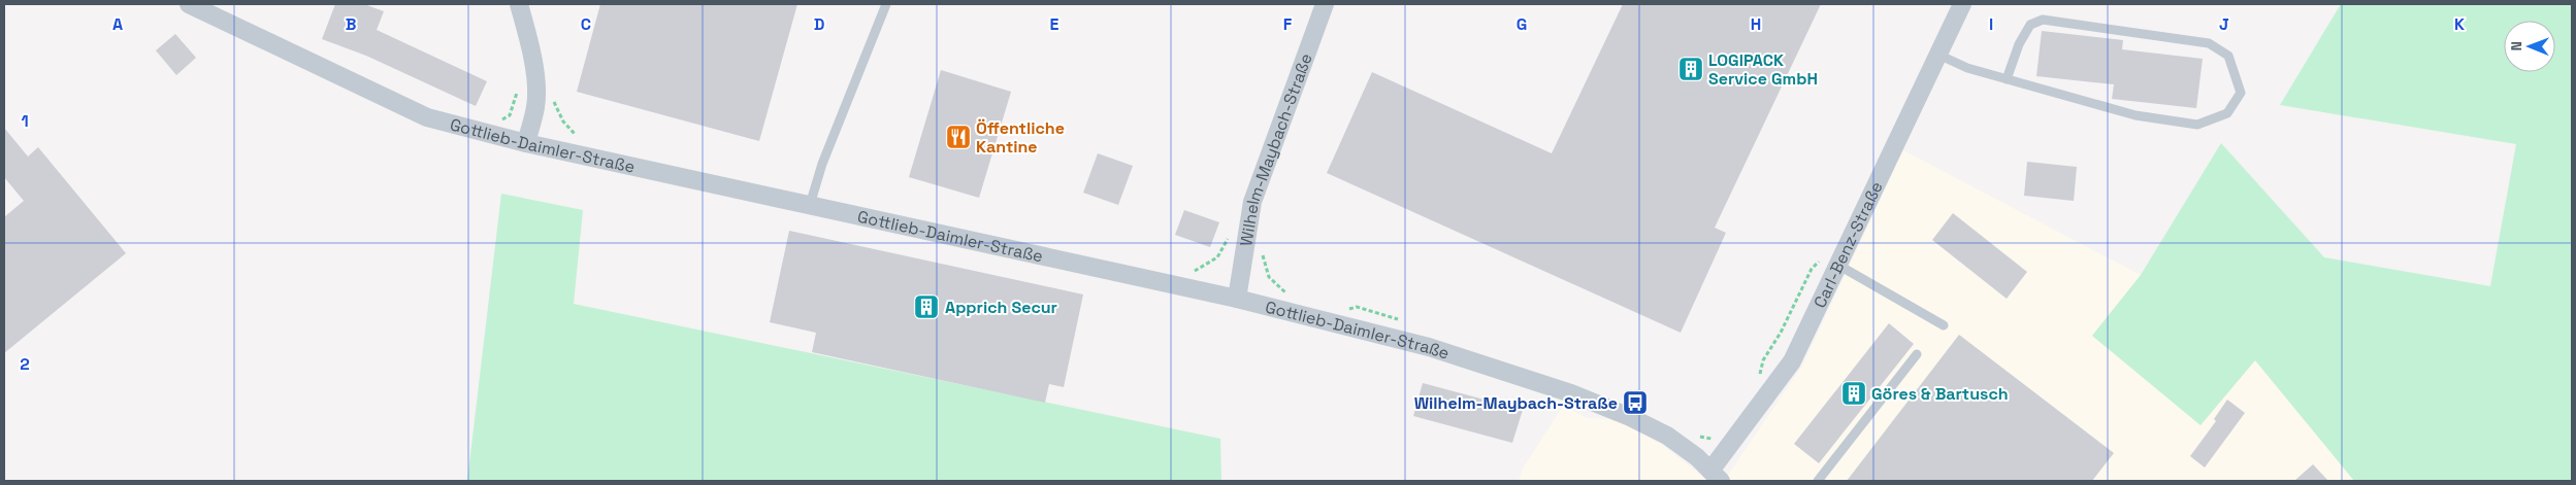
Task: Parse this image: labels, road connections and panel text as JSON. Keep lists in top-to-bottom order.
{
  "streets": {
    "street": ["Gottlieb-Daimler-Straße", "Wilhelm-Maybach-Straße", "Carl-Benz-Straße"]
  },
  "crossings": [
    ["Gottlieb-Daimler-Straße", "Wilhelm-Maybach-Straße"],
    ["Gottlieb-Daimler-Straße", "Carl-Benz-Straße"]
  ],
  "places": {
    "building": ["LOGIPACK Service GmbH", "Apprich Secur", "Göres & Bartusch"],
    "restaurant": ["Öffentliche Kantine"],
    "bus stop": ["Wilhelm-Maybach-Straße"]
  },
  "north": "left",
  "grid": {
    "columns": [
      "A",
      "B",
      "C",
      "D",
      "E",
      "F",
      "G",
      "H",
      "I",
      "J",
      "K"
    ],
    "rows": ["1", "2"]
  }
}
